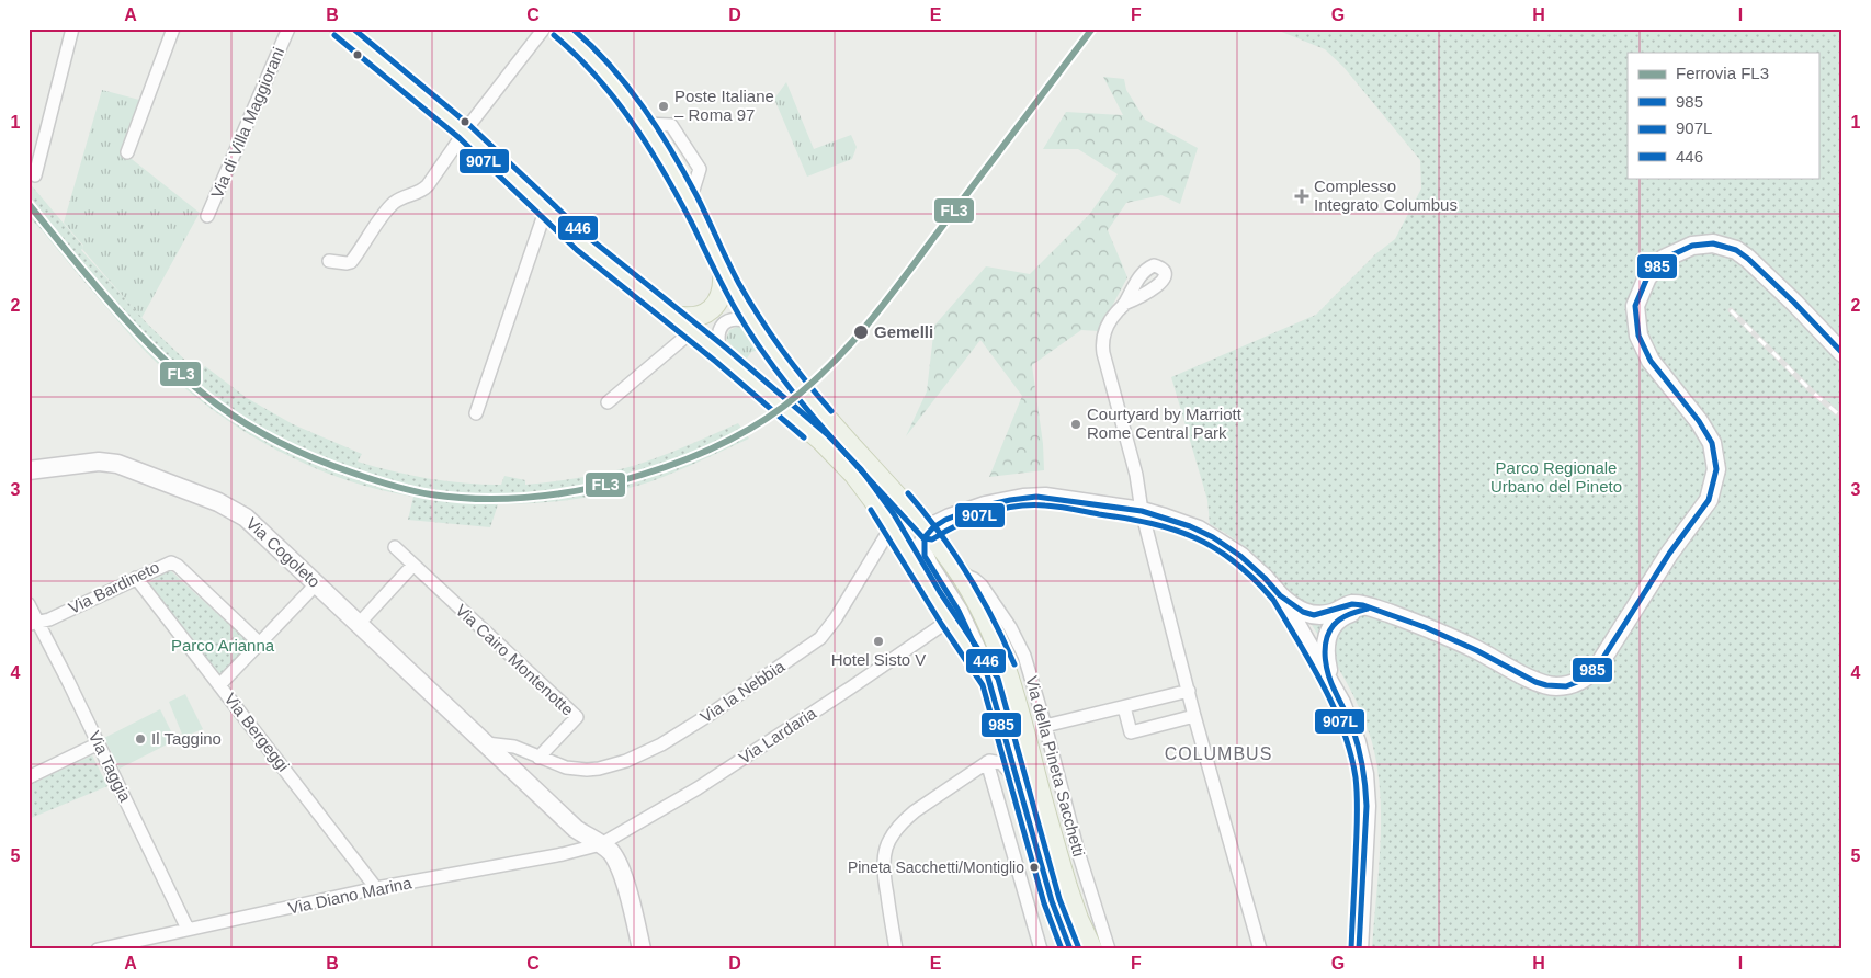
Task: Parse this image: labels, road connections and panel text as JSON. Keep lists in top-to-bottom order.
{
  "streets": {
    "main road": ["Via della Pineta Sacchetti"],
    "street": [
      "Via di Villa Maggiorani",
      "Via Cogoleto",
      "Via Bardineto",
      "Via Cairo Montenotte",
      "Via la Nebbia",
      "Via Bergeggi",
      "Via Lardaria",
      "Via Taggia",
      "Via Diano Marina"
    ]
  },
  "crossings": [
    ["Via Cogoleto", "Via Lardaria"],
    ["Via Cogoleto", "Via Diano Marina"],
    ["Via Bardineto", "Via Bergeggi"],
    ["Via Bardineto", "Via Taggia"],
    ["Via Cairo Montenotte", "Via la Nebbia"],
    ["Via Bergeggi", "Via Diano Marina"],
    ["Via Lardaria", "Via Diano Marina"],
    ["Via Taggia", "Via Diano Marina"]
  ],
  "districts": ["COLUMBUS"],
  "parks": ["Parco Regionale Urbano del Pineto", "Parco Arianna"],
  "places": {
    "other": [
      "Poste Italiane – Roma 97",
      "Gemelli",
      "Courtyard by Marriott Rome Central Park",
      "Hotel Sisto V",
      "Il Taggino",
      "Pineta Sacchetti/Montiglio"
    ],
    "health": ["Complesso Integrato Columbus"]
  },
  "lines": [
    "rail line FL3",
    "transit line 446",
    "transit line 907L",
    "transit line 985"
  ],
  "legend": [
    "Ferrovia FL3",
    "985",
    "907L",
    "446"
  ],
  "grid": {
    "columns": [
      "A",
      "B",
      "C",
      "D",
      "E",
      "F",
      "G",
      "H",
      "I"
    ],
    "rows": [
      "1",
      "2",
      "3",
      "4",
      "5"
    ]
  }
}
